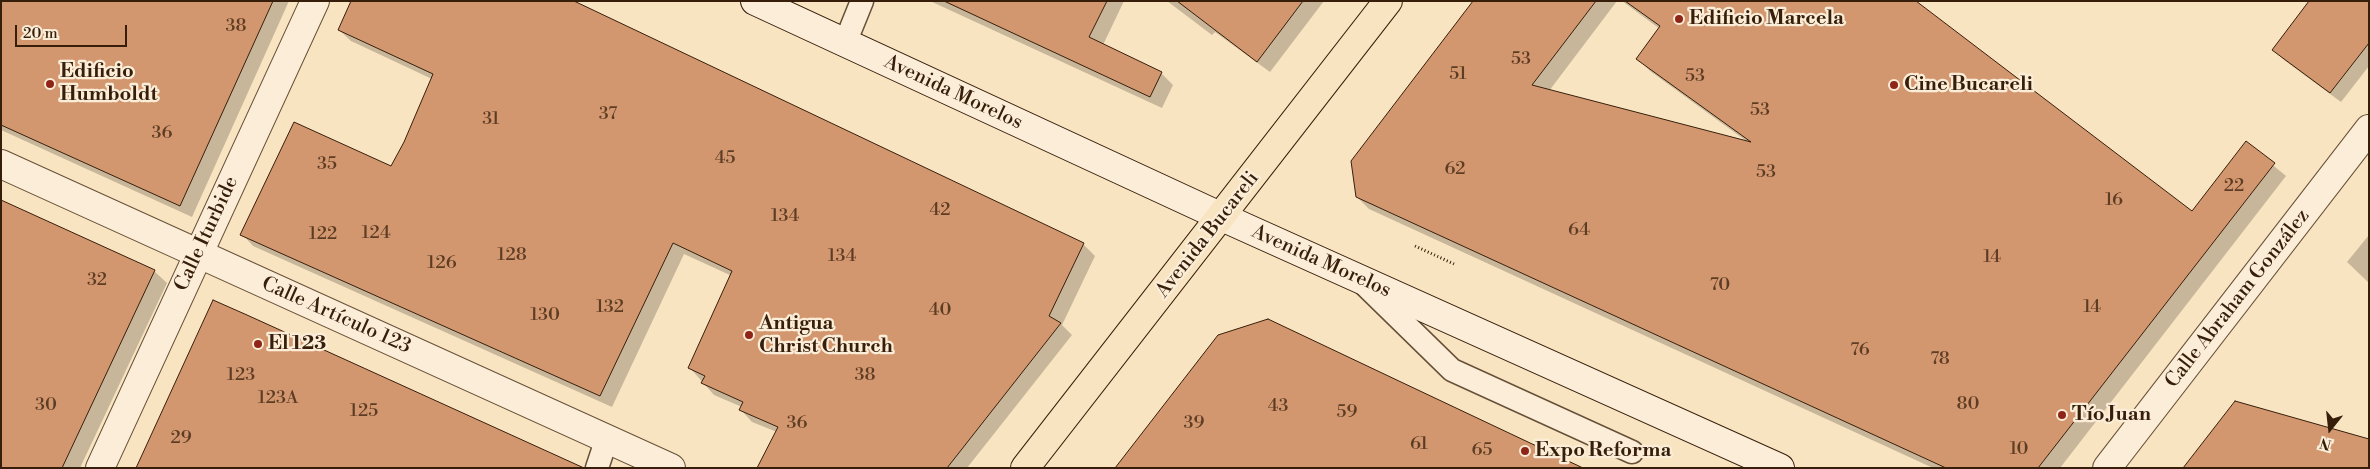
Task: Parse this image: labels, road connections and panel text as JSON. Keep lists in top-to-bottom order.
{
  "streets": {
    "main road": ["Avenida Bucareli"],
    "street": [
      "Avenida Morelos",
      "Calle Iturbide",
      "Calle Abraham González",
      "Calle Artículo 123"
    ]
  },
  "crossings": [
    ["Avenida Morelos", "Avenida Bucareli"],
    ["Calle Iturbide", "Calle Artículo 123"]
  ],
  "places": [
    "Edificio Marcela",
    "Edificio Humboldt",
    "Cine Bucareli",
    "Antigua Christ Church",
    "El 123",
    "Tío Juan",
    "Expo Reforma"
  ],
  "house_numbers": [
    "38",
    "53",
    "51",
    "53",
    "53",
    "37",
    "31",
    "36",
    "45",
    "35",
    "62",
    "53",
    "22",
    "16",
    "42",
    "134",
    "64",
    "124",
    "122",
    "128",
    "134",
    "14",
    "126",
    "32",
    "70",
    "132",
    "14",
    "40",
    "130",
    "76",
    "78",
    "123",
    "38",
    "123A",
    "80",
    "30",
    "43",
    "125",
    "59",
    "36",
    "39",
    "29",
    "61",
    "10",
    "65"
  ],
  "scale_bar": "20 m",
  "north": "bottom"
}
